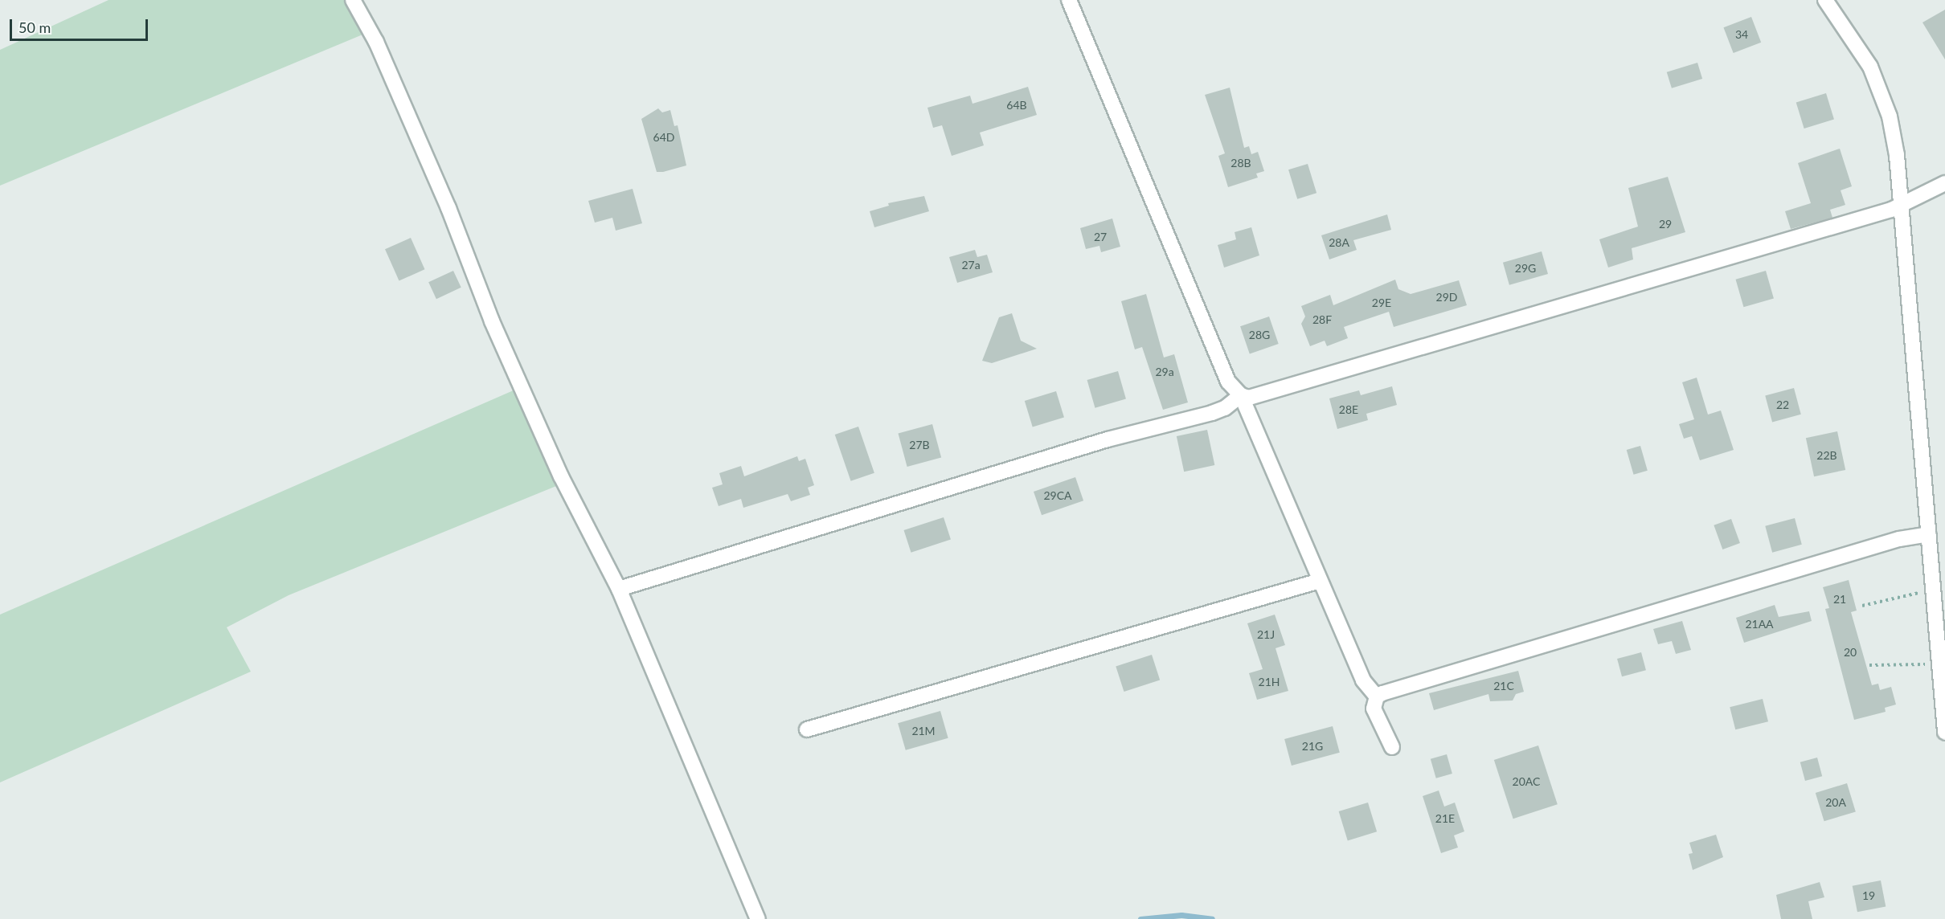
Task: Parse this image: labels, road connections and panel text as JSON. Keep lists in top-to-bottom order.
{
  "house_numbers": [
    "34",
    "64B",
    "64D",
    "28B",
    "29",
    "27",
    "28A",
    "27a",
    "29G",
    "29D",
    "29E",
    "28F",
    "28G",
    "29a",
    "22",
    "28E",
    "27B",
    "22B",
    "29CA",
    "21",
    "21AA",
    "21J",
    "20",
    "21H",
    "21C",
    "21M",
    "21G",
    "20AC",
    "20A",
    "21E",
    "19"
  ],
  "scale_bar": "50 m"
}
